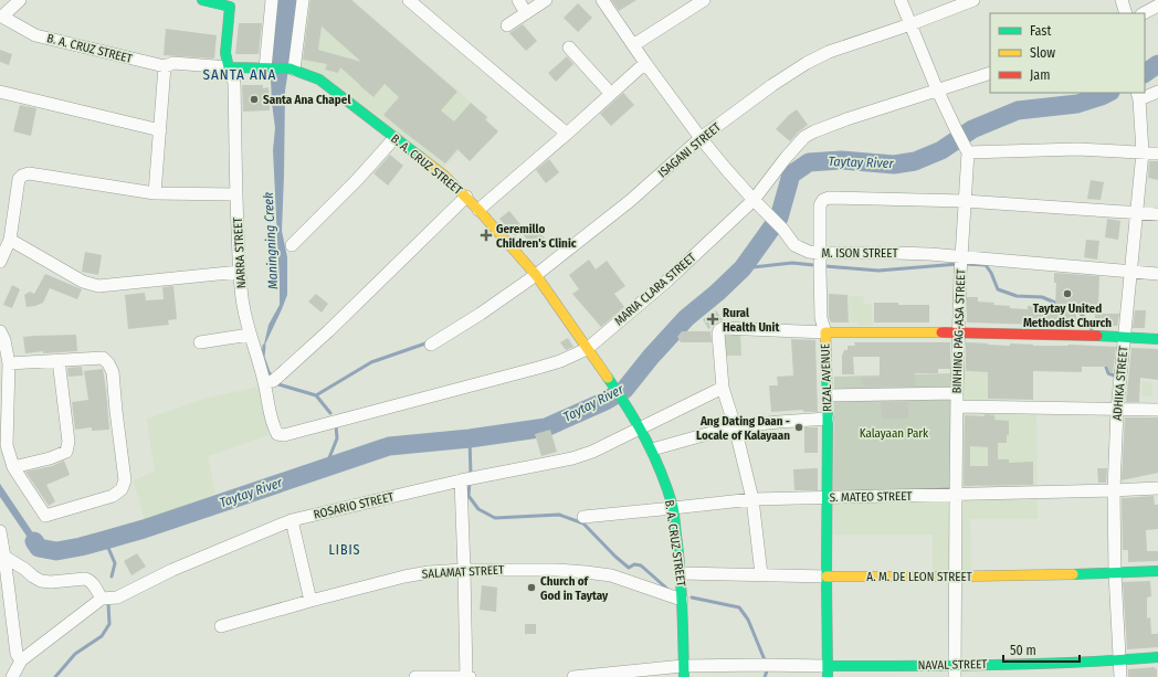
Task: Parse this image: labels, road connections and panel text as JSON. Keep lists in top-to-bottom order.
{
  "streets": {
    "street": [
      "B. A. CRUZ STREET",
      "ISAGANI STREET",
      "NARRA STREET",
      "M. ISON STREET",
      "MARIA CLARA STREET",
      "BINHING PAG-ASA STREET",
      "RIZAL AVENUE",
      "ADHIKA STREET",
      "S. MATEO STREET",
      "ROSARIO STREET",
      "SALAMAT STREET",
      "A. M. DE LEON STREET",
      "NAVAL STREET"
    ]
  },
  "crossings": [
    ["B. A. CRUZ STREET", "ISAGANI STREET"],
    ["B. A. CRUZ STREET", "NARRA STREET"],
    ["B. A. CRUZ STREET", "MARIA CLARA STREET"],
    ["B. A. CRUZ STREET", "S. MATEO STREET"],
    ["B. A. CRUZ STREET", "ROSARIO STREET"],
    ["B. A. CRUZ STREET", "SALAMAT STREET"],
    ["B. A. CRUZ STREET", "A. M. DE LEON STREET"],
    ["ISAGANI STREET", "M. ISON STREET"],
    ["NARRA STREET", "MARIA CLARA STREET"],
    ["M. ISON STREET", "MARIA CLARA STREET"],
    ["M. ISON STREET", "BINHING PAG-ASA STREET"],
    ["M. ISON STREET", "ADHIKA STREET"],
    ["BINHING PAG-ASA STREET", "RIZAL AVENUE"],
    ["BINHING PAG-ASA STREET", "S. MATEO STREET"],
    ["BINHING PAG-ASA STREET", "A. M. DE LEON STREET"],
    ["BINHING PAG-ASA STREET", "NAVAL STREET"],
    ["RIZAL AVENUE", "ADHIKA STREET"],
    ["RIZAL AVENUE", "S. MATEO STREET"],
    ["RIZAL AVENUE", "A. M. DE LEON STREET"],
    ["RIZAL AVENUE", "NAVAL STREET"],
    ["ADHIKA STREET", "S. MATEO STREET"],
    ["ADHIKA STREET", "A. M. DE LEON STREET"],
    ["ADHIKA STREET", "NAVAL STREET"]
  ],
  "districts": ["SANTA ANA", "LIBIS"],
  "water": ["Taytay River", "Maningning Creek"],
  "parks": ["Kalayaan Park"],
  "places": {
    "other": [
      "Santa Ana Chapel",
      "Taytay United Methodist Church",
      "Ang Dating Daan - Locale of Kalayaan",
      "Church of God in Taytay"
    ],
    "health": ["Geremillo Children's Clinic", "Rural Health Unit"]
  },
  "legend": ["Fast", "Slow", "Jam"],
  "scale_bar": "50 m"
}
